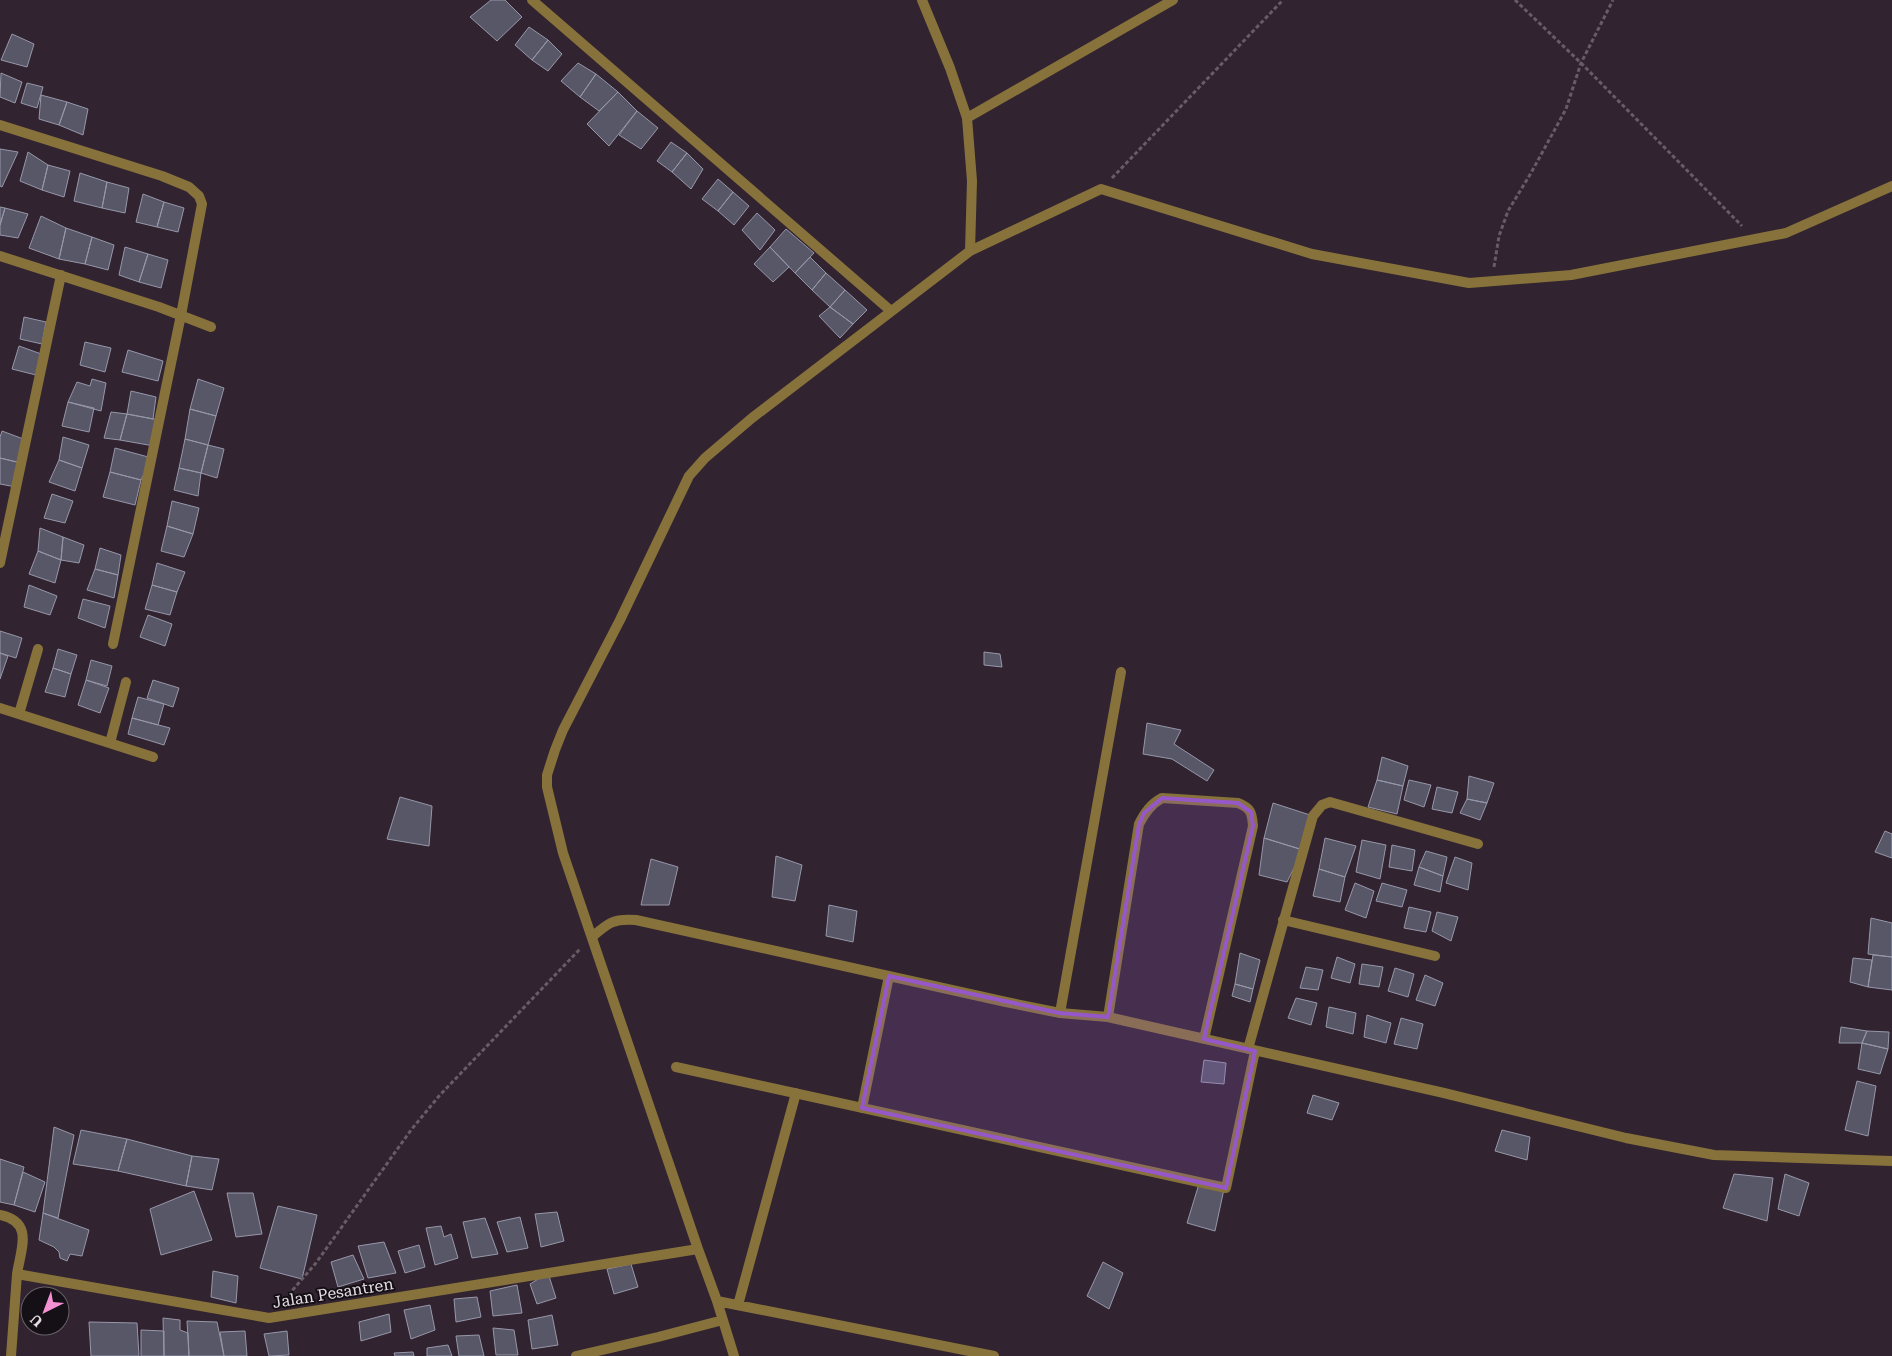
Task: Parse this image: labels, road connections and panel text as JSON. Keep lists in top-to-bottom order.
{
  "streets": {
    "street": ["Jalan Pesantren"]
  },
  "north": "bottom left"
}
